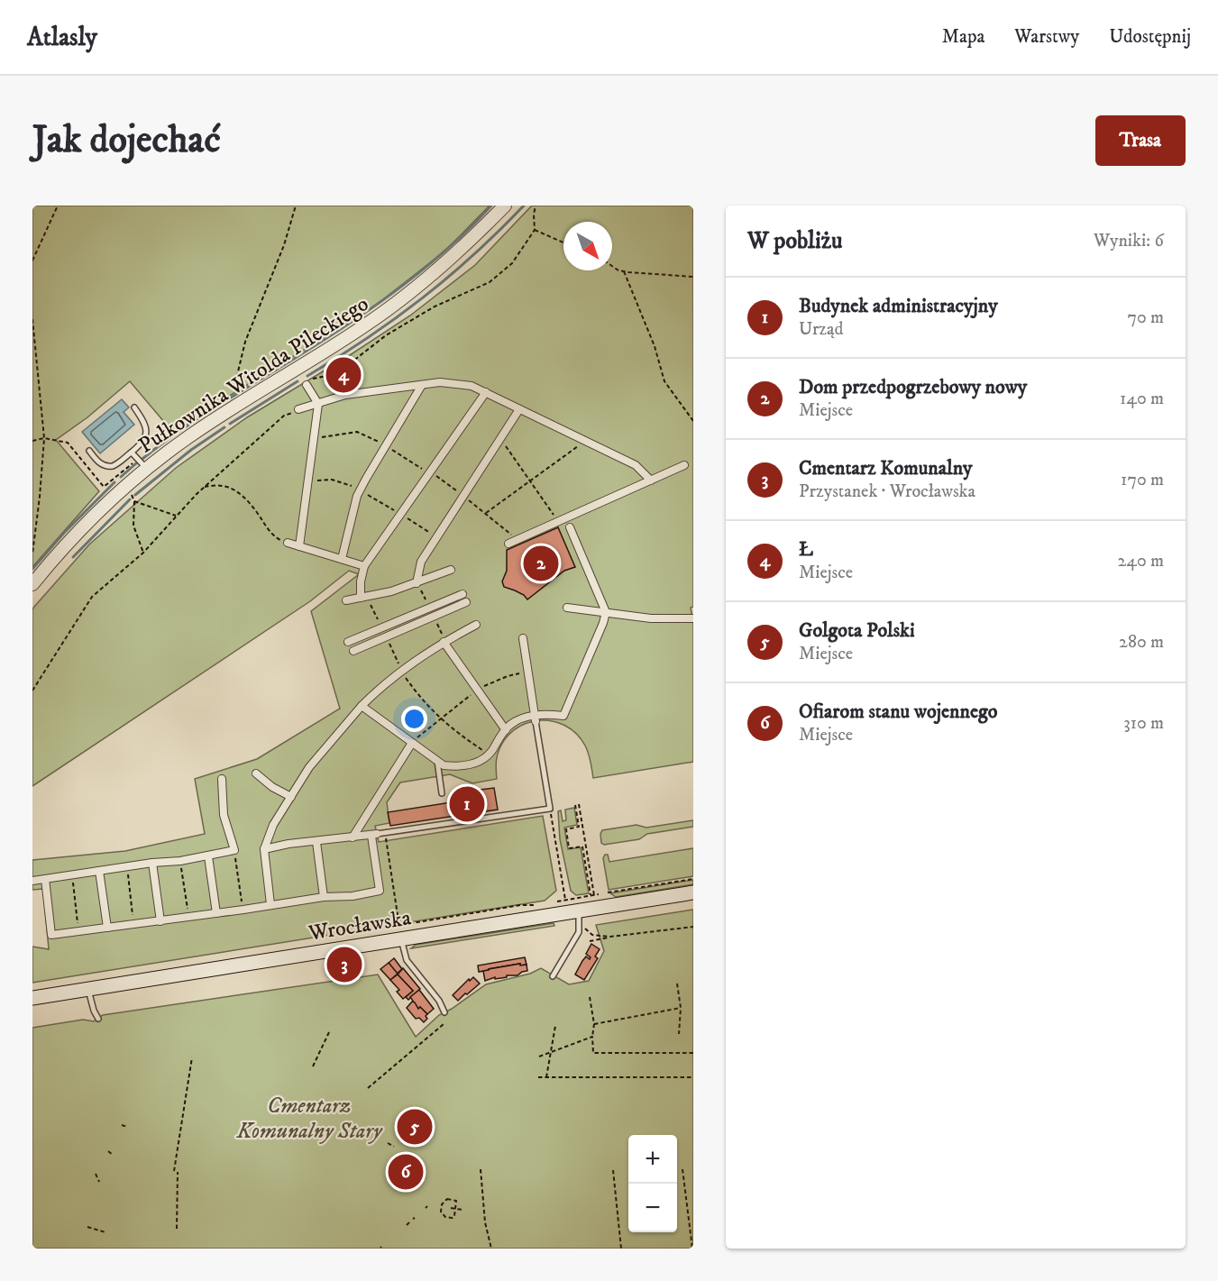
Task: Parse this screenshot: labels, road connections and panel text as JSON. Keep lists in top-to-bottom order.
{
  "streets": {
    "main road": ["Wrocławska"],
    "street": ["Pułkownika Witolda Pileckiego"]
  },
  "parks": ["Cmentarz Komunalny Stary"],
  "north": "bottom right",
  "page": {
    "header": "Atlasly",
    "nav": ["Mapa", "Warstwy", "Udostępnij"],
    "buttons": "Trasa",
    "title": "Jak dojechać",
    "heading": ["W pobliżu", "Wyniki: 6"],
    "list": [
      {
        "mark": "1",
        "name": "Budynek administracyjny",
        "note": "Urząd",
        "value": "70 m"
      },
      {
        "mark": "2",
        "name": "Dom przedpogrzebowy nowy",
        "note": "Miejsce",
        "value": "140 m"
      },
      {
        "mark": "3",
        "name": "Cmentarz Komunalny",
        "note": "Przystanek · Wrocławska",
        "value": "170 m"
      },
      {
        "mark": "4",
        "name": "Ł",
        "note": "Miejsce",
        "value": "240 m"
      },
      {
        "mark": "5",
        "name": "Golgota Polski",
        "note": "Miejsce",
        "value": "280 m"
      },
      {
        "mark": "6",
        "name": "Ofiarom stanu wojennego",
        "note": "Miejsce",
        "value": "310 m"
      }
    ],
    "pins": [
      "4",
      "2",
      "1",
      "3",
      "5",
      "6"
    ],
    "map_buttons": ["+", "−"]
  }
}
